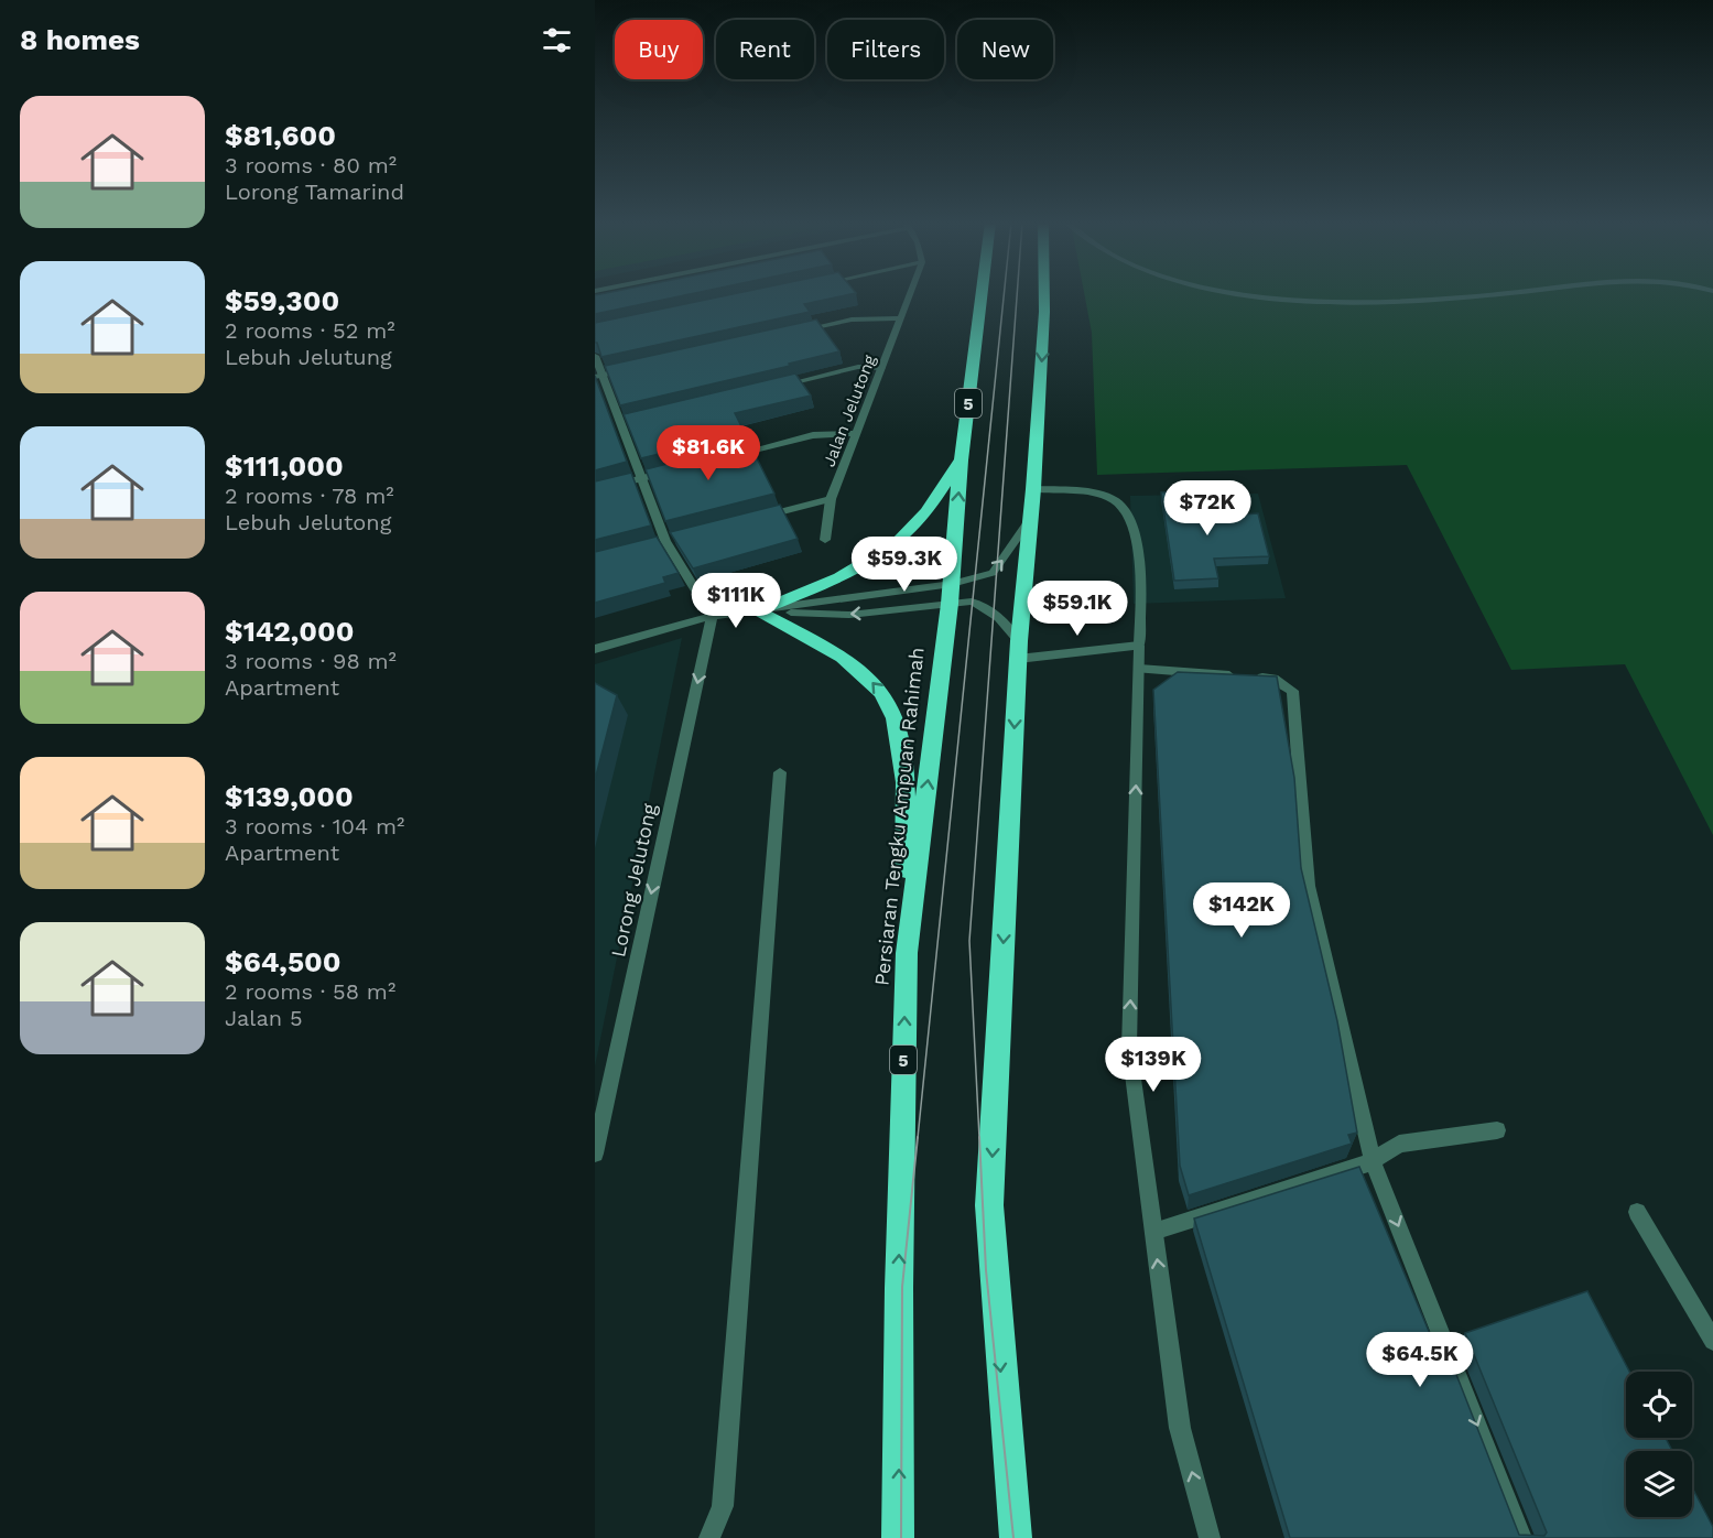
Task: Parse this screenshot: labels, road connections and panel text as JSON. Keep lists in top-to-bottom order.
{
  "streets": {
    "highway": ["5", "Persiaran Tengku Ampuan Rahimah"],
    "street": ["Jalan Jelutong", "Lorong Jelutong"]
  },
  "one_way": ["Lorong Jelutong"],
  "page": {
    "heading": "8 homes",
    "chip": [
      "Buy",
      "Rent",
      "Filters",
      "New"
    ],
    "list": [
      {
        "name": "$81,600",
        "note": "3 rooms · 80 m² · Lorong Tamarind"
      },
      {
        "name": "$59,300",
        "note": "2 rooms · 52 m² · Lebuh Jelutung"
      },
      {
        "name": "$111,000",
        "note": "2 rooms · 78 m² · Lebuh Jelutong"
      },
      {
        "name": "$142,000",
        "note": "3 rooms · 98 m² · Apartment"
      },
      {
        "name": "$139,000",
        "note": "3 rooms · 104 m² · Apartment"
      },
      {
        "name": "$64,500",
        "note": "2 rooms · 58 m² · Jalan 5"
      }
    ],
    "price": [
      "$81.6K",
      "$72K",
      "$59.3K",
      "$111K",
      "$59.1K",
      "$142K",
      "$139K",
      "$64.5K"
    ]
  }
}
